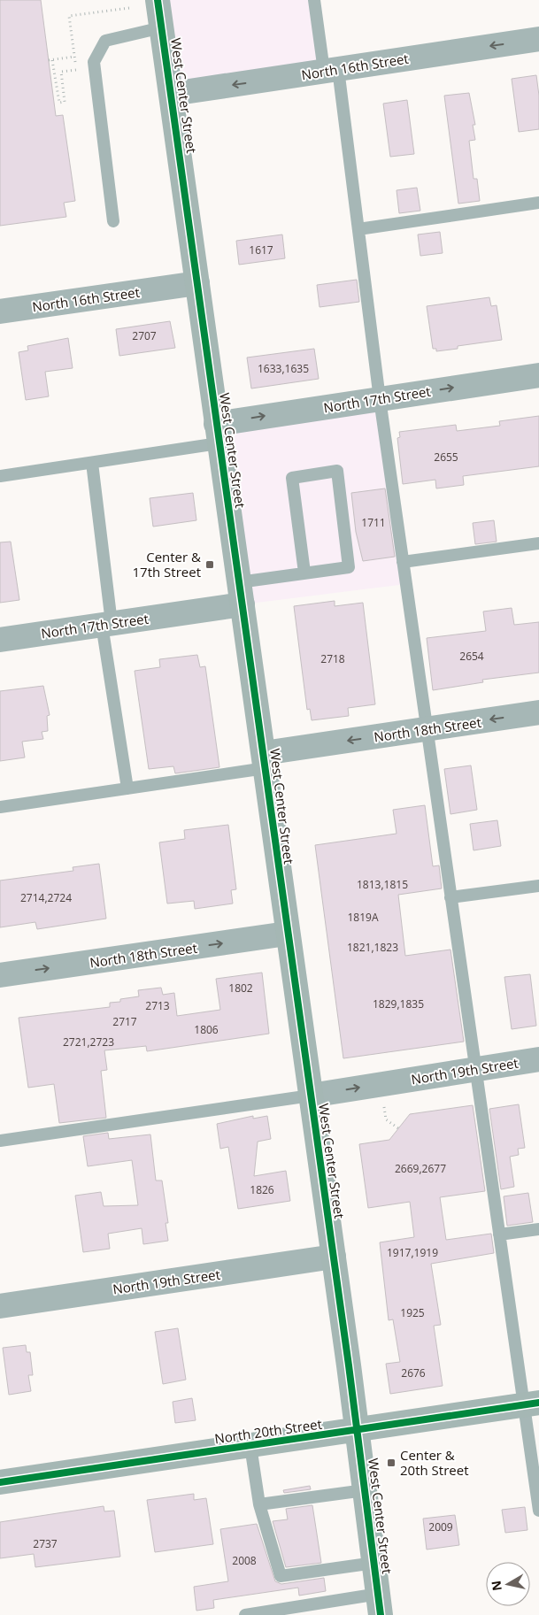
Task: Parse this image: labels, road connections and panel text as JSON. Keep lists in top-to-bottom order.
{
  "streets": {
    "street": [
      "North 16th Street",
      "West Center Street",
      "North 17th Street",
      "North 18th Street",
      "North 19th Street",
      "North 20th Street"
    ]
  },
  "crossings": [
    ["North 16th Street", "West Center Street"],
    ["West Center Street", "North 17th Street"],
    ["West Center Street", "North 18th Street"],
    ["West Center Street", "North 19th Street"],
    ["West Center Street", "North 20th Street"]
  ],
  "one_way": ["North 16th Street", "North 17th Street"],
  "places": {
    "transit": ["Center & 17th Street", "Center & 20th Street"]
  },
  "house_numbers": [
    "1617",
    "2707",
    "1633,1635",
    "2655",
    "1711",
    "2654",
    "2718",
    "1813,1815",
    "2714,2724",
    "1819A",
    "1821,1823",
    "1802",
    "1829,1835",
    "2713",
    "2717",
    "1806",
    "2721,2723",
    "2669,2677",
    "1826",
    "1917,1919",
    "1925",
    "2676",
    "2009",
    "2737",
    "2008"
  ],
  "north": "left"
}
